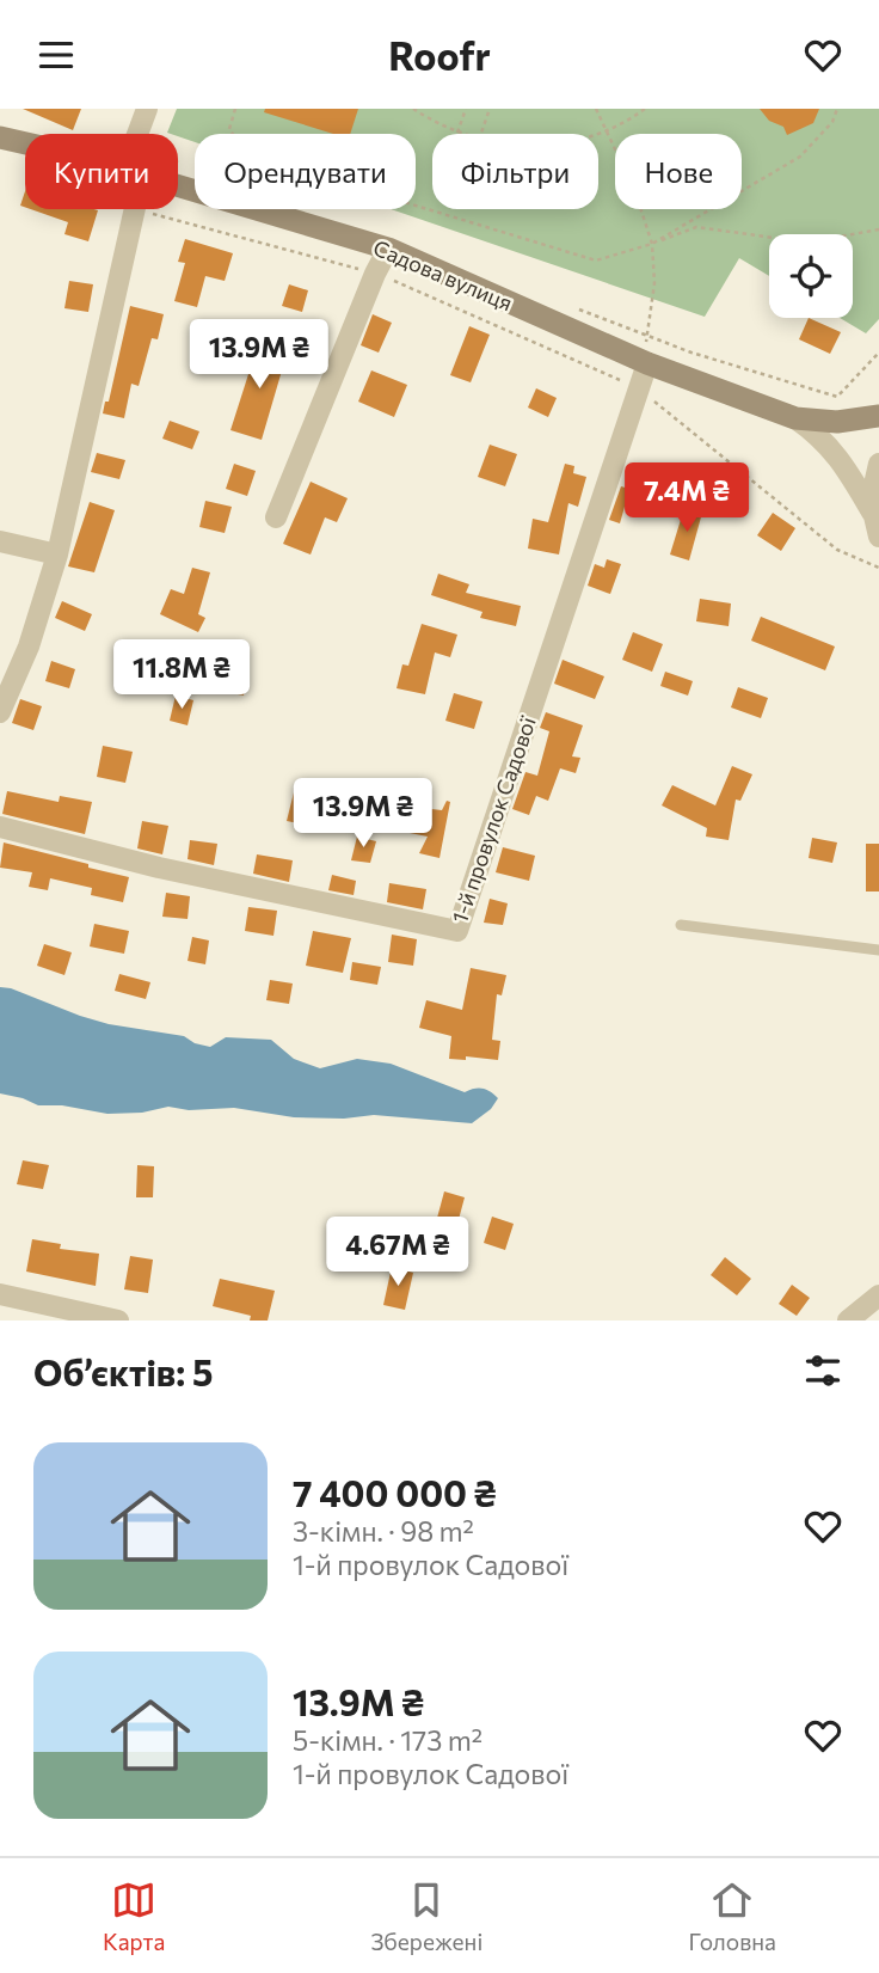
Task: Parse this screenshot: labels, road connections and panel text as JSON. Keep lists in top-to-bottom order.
{
  "streets": {
    "main road": ["Садова вулиця"],
    "street": ["1-й провулок Садової"]
  },
  "crossings": [
    ["Садова вулиця", "1-й провулок Садової"]
  ],
  "page": {
    "header": "Roofr",
    "chip": [
      "Купити",
      "Орендувати",
      "Фільтри",
      "Нове"
    ],
    "price": [
      "13.9M ₴",
      "7.4M ₴",
      "11.8M ₴",
      "13.9M ₴",
      "4.67M ₴"
    ],
    "heading": "Об’єктів: 5",
    "list": [
      {
        "name": "7 400 000 ₴",
        "note": "3-кімн. · 98 m² · 1-й провулок Садової"
      },
      {
        "name": "13.9M ₴",
        "note": "5-кімн. · 173 m² · 1-й провулок Садової"
      }
    ],
    "tabs": ["Карта", "Збережені", "Головна"]
  }
}
